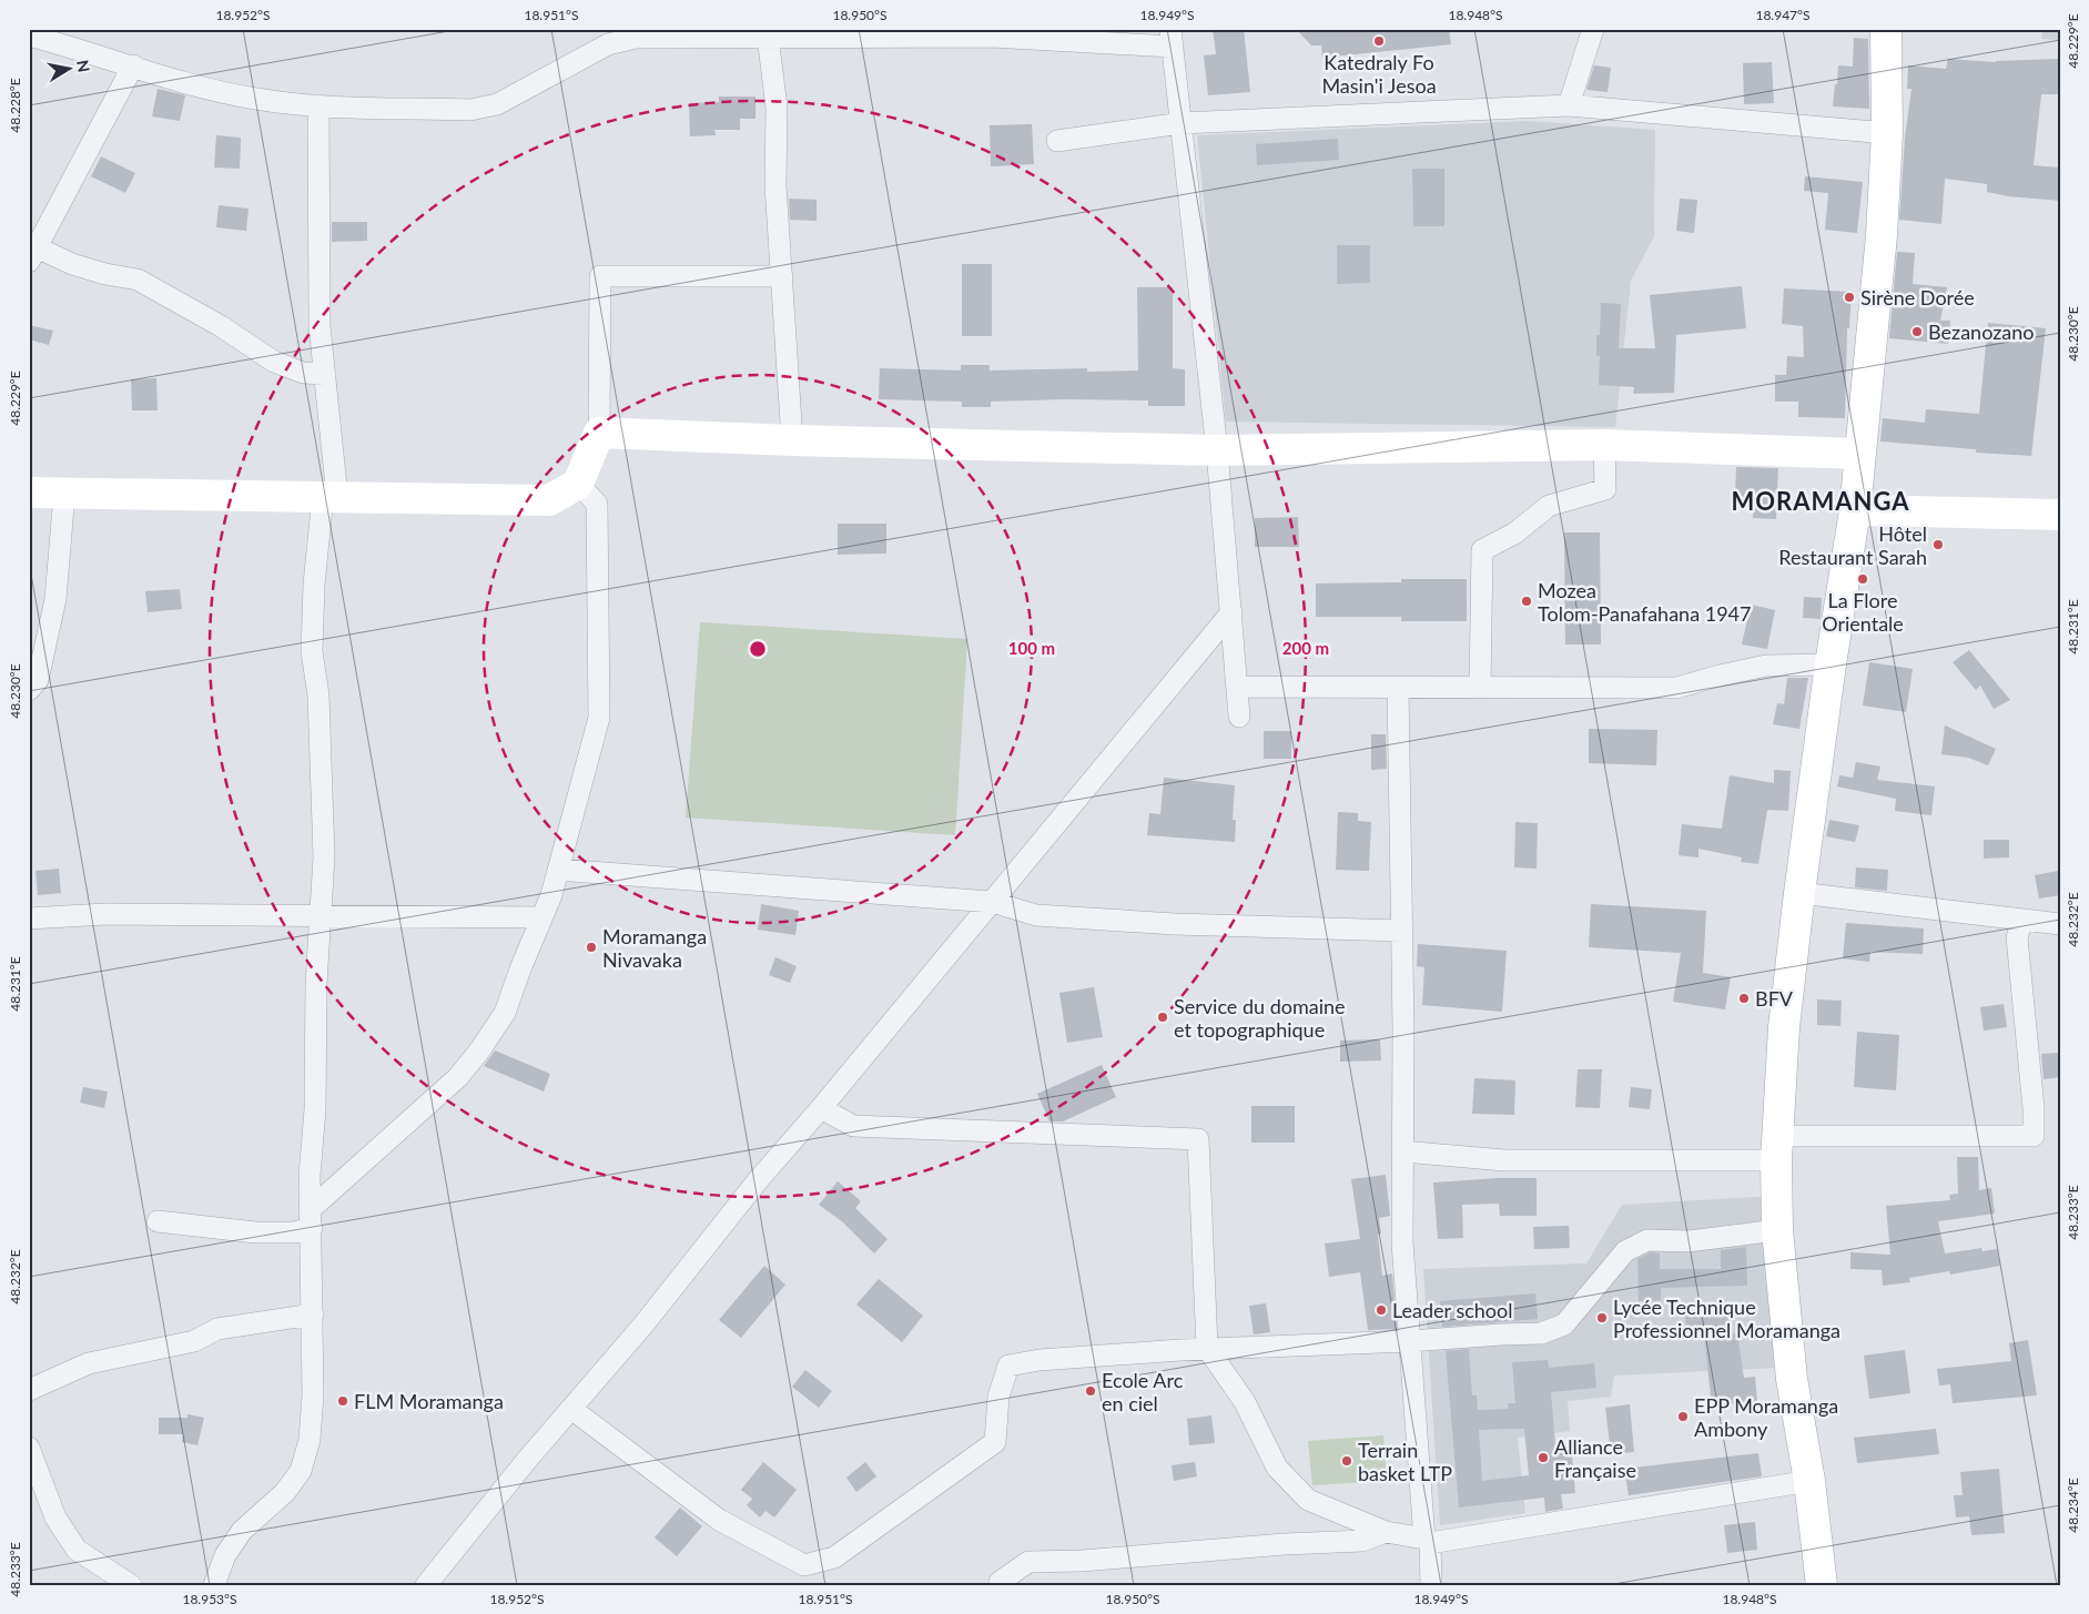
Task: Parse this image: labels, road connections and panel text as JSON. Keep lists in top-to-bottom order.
{
  "districts": ["MORAMANGA"],
  "places": [
    "Katedraly Fo Masin'i Jesoa",
    "Sirène Dorée",
    "Bezanozano",
    "Hôtel Restaurant Sarah",
    "La Flore Orientale",
    "Mozea Tolom-Panafahana 1947",
    "Moramanga Nivavaka",
    "BFV",
    "Service du domaine et topographique",
    "Leader school",
    "Lycée Technique Professionnel Moramanga",
    "Ecole Arc en ciel",
    "FLM Moramanga",
    "EPP Moramanga Ambony",
    "Alliance Française",
    "Terrain basket LTP"
  ],
  "north": "right",
  "coordinates": [
    "18.952°S",
    "18.951°S",
    "18.950°S",
    "18.949°S",
    "18.948°S",
    "18.947°S",
    "48.229°E",
    "48.228°E",
    "48.230°E",
    "48.231°E",
    "48.232°E",
    "48.233°E",
    "48.234°E",
    "18.953°S"
  ],
  "rings": ["100 m", "200 m"]
}
